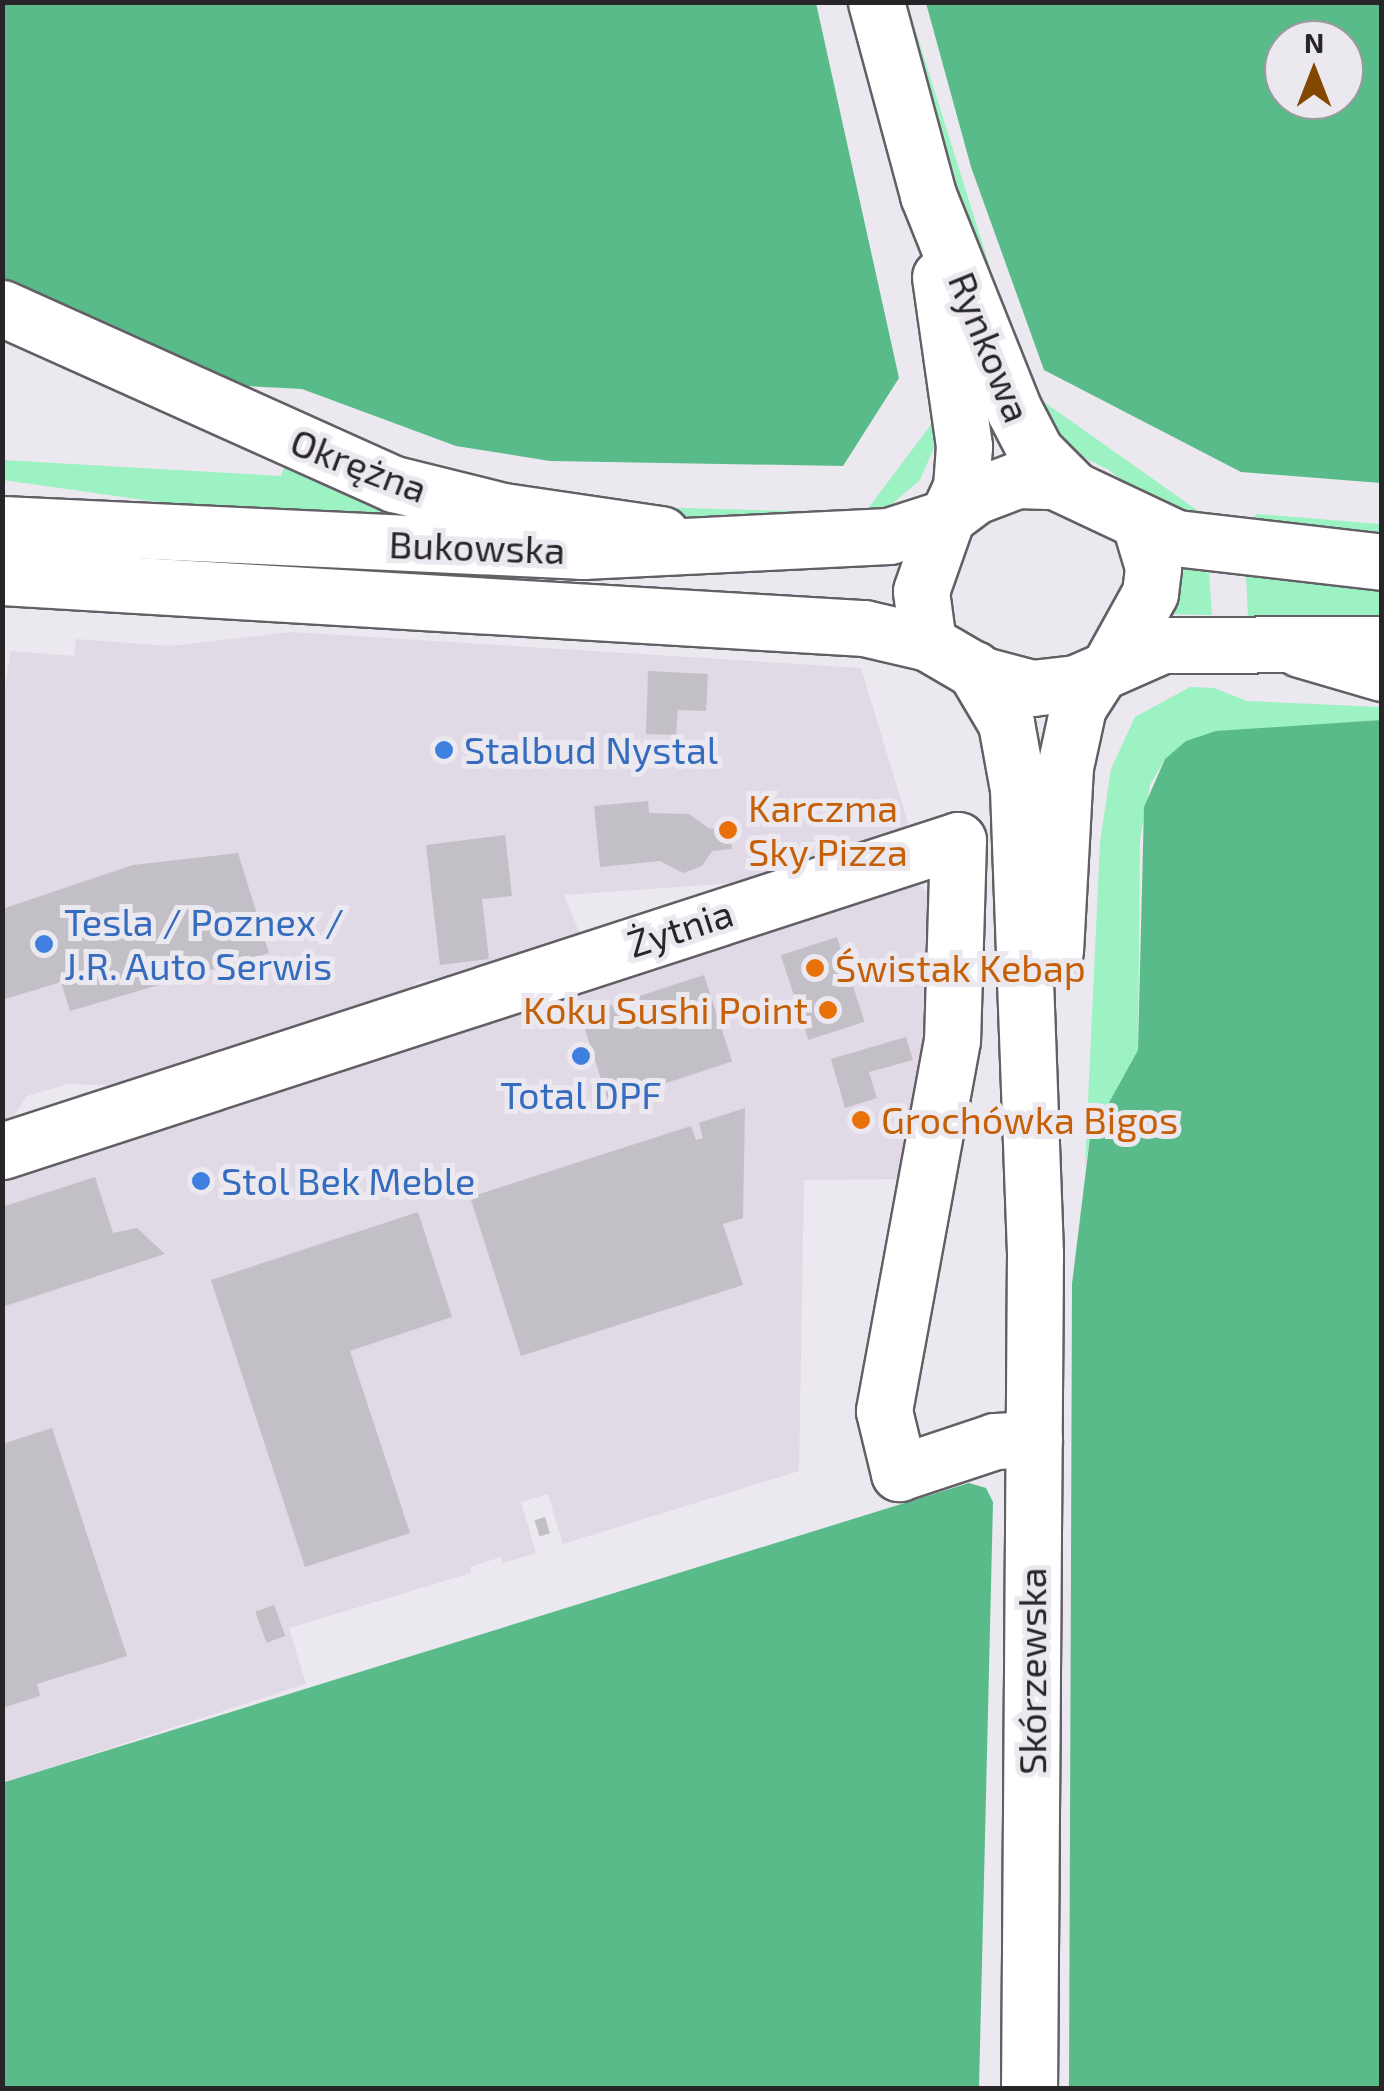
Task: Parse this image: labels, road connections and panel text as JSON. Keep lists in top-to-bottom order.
{
  "streets": {
    "street": [
      "Rynkowa",
      "Okrężna",
      "Bukowska",
      "Żytnia",
      "Skórzewska"
    ]
  },
  "crossings": [
    ["Rynkowa", "Bukowska"],
    ["Rynkowa", "Skórzewska"],
    ["Okrężna", "Bukowska"],
    ["Bukowska", "Skórzewska"],
    ["Żytnia", "Skórzewska"]
  ],
  "places": [
    "Stalbud Nystal",
    "Karczma Sky Pizza",
    "Tesla / Poznex / J.R. Auto Serwis",
    "Świstak Kebap",
    "Koku Sushi Point",
    "Total DPF",
    "Grochówka Bigos",
    "Stol Bek Meble"
  ],
  "north": "top"
}
